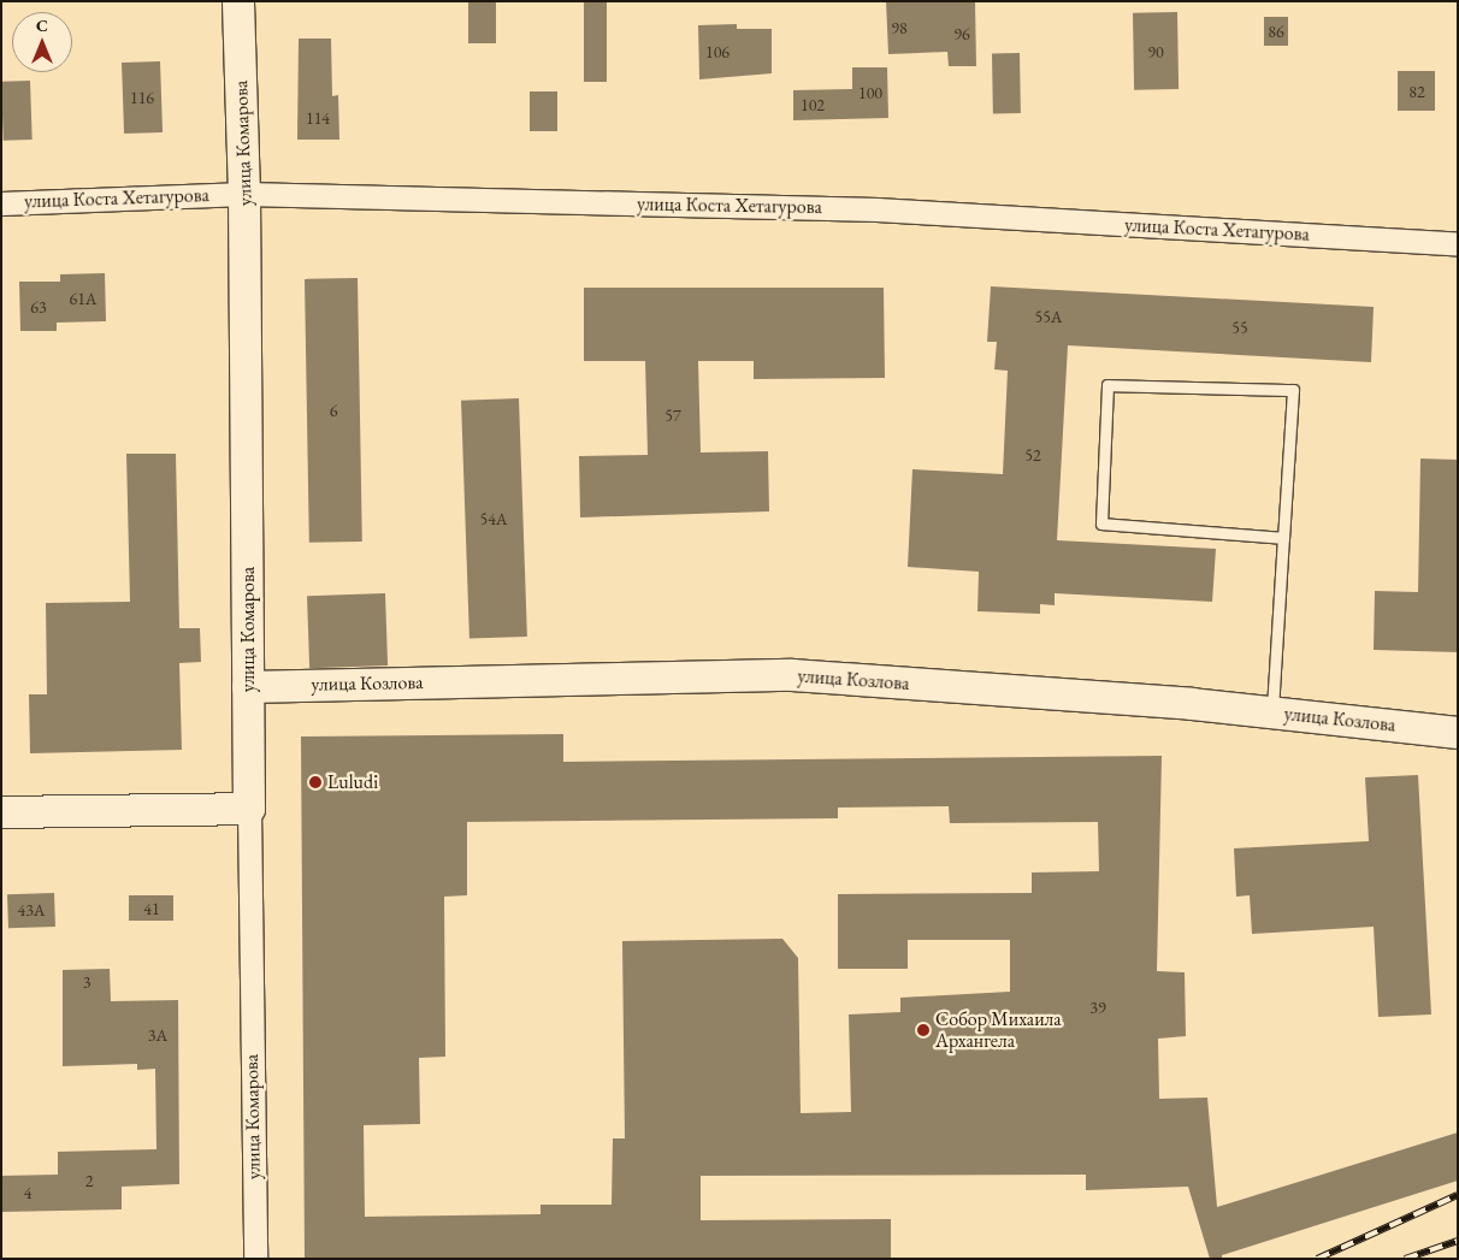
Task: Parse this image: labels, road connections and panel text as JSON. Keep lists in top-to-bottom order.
{
  "streets": {
    "street": ["улица Комарова", "улица Коста Хетагурова", "улица Козлова"]
  },
  "crossings": [
    ["улица Комарова", "улица Коста Хетагурова"],
    ["улица Комарова", "улица Козлова"]
  ],
  "places": ["Luludi", "Собор Михаила Архангела"],
  "house_numbers": [
    "98",
    "86",
    "96",
    "106",
    "90",
    "82",
    "100",
    "116",
    "102",
    "114",
    "61А",
    "63",
    "55А",
    "55",
    "6",
    "57",
    "52",
    "54А",
    "41",
    "43А",
    "3",
    "39",
    "3А",
    "2",
    "4"
  ],
  "north": "top"
}
